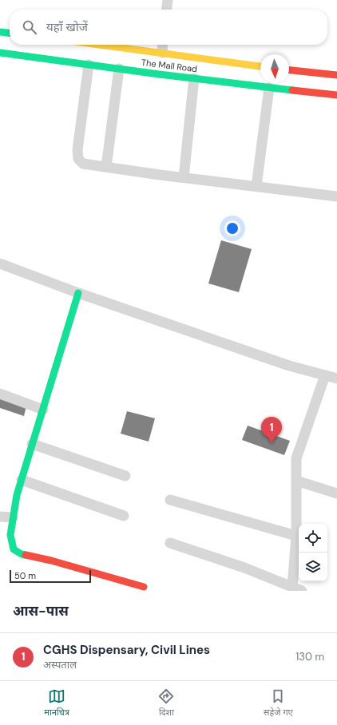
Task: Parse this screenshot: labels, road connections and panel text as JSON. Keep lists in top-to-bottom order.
{
  "streets": {
    "main road": ["The Mall Road"]
  },
  "scale_bar": "50 m",
  "north": "bottom",
  "page": {
    "search": "यहाँ खोजें",
    "pins": "1",
    "scale": "50 m",
    "heading": "आस-पास",
    "list": [
      {
        "mark": "1",
        "name": "CGHS Dispensary, Civil Lines",
        "note": "अस्पताल",
        "value": "130 m"
      }
    ],
    "nav": ["मानचित्र", "दिशा", "सहेजे गए"]
  }
}
